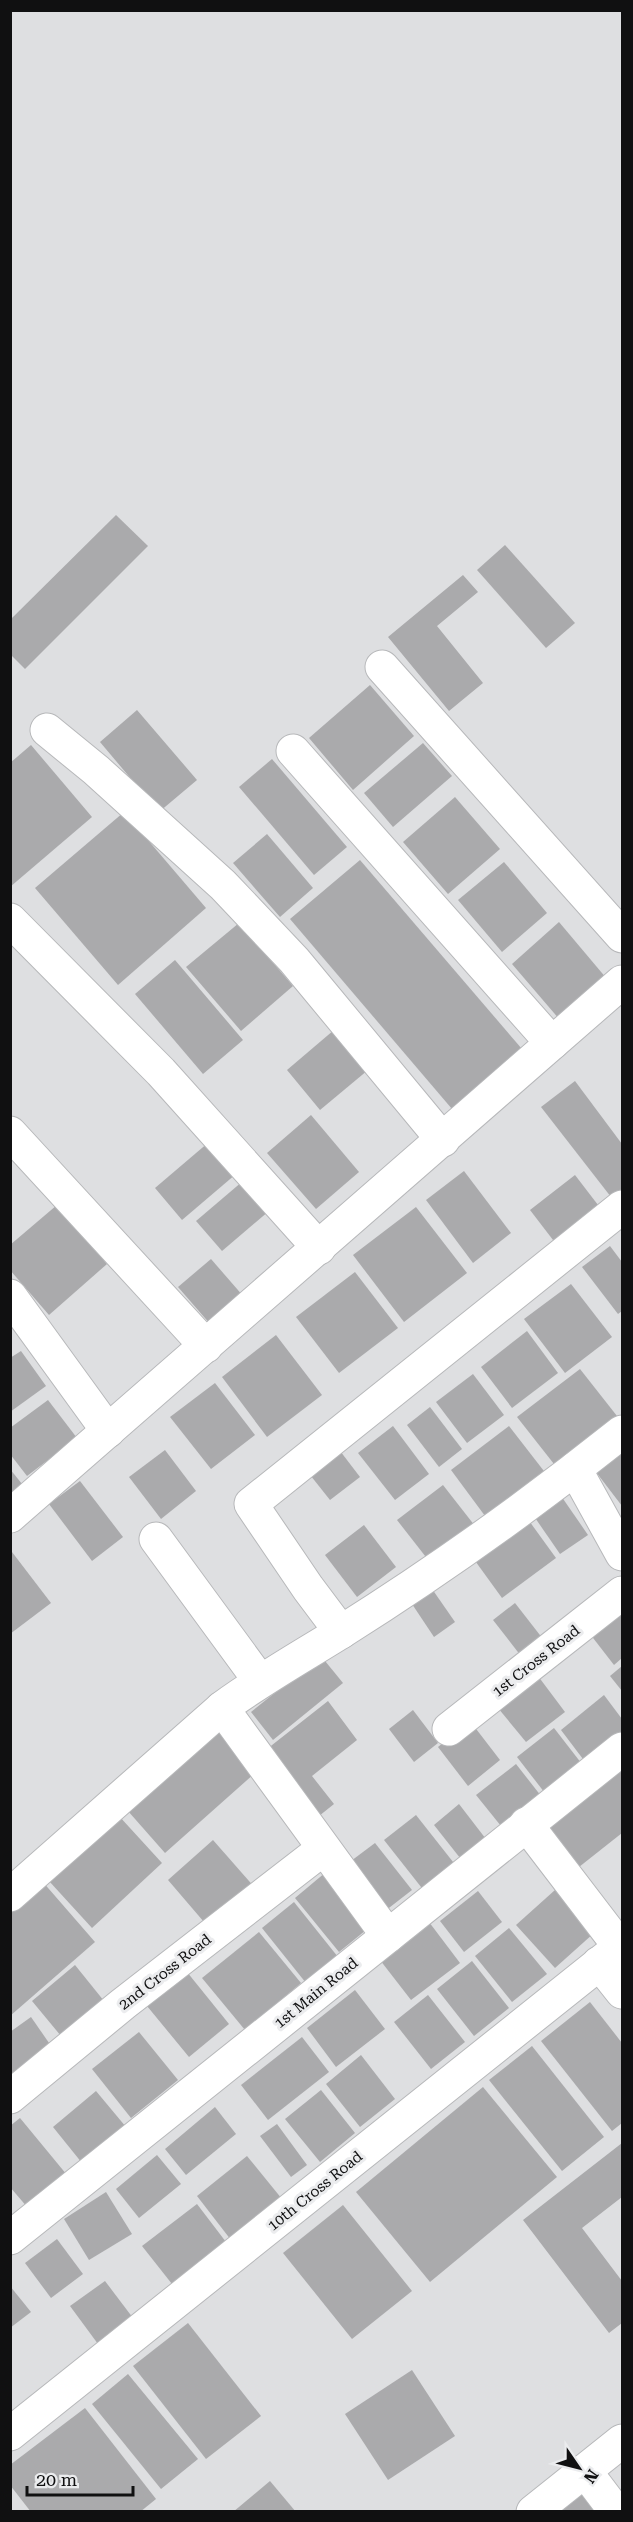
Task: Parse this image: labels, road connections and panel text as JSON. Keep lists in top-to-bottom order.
{
  "streets": {
    "street": [
      "1st Cross Road",
      "2nd Cross Road",
      "1st Main Road",
      "10th Cross Road"
    ]
  },
  "scale_bar": "20 m",
  "north": "bottom right"
}
